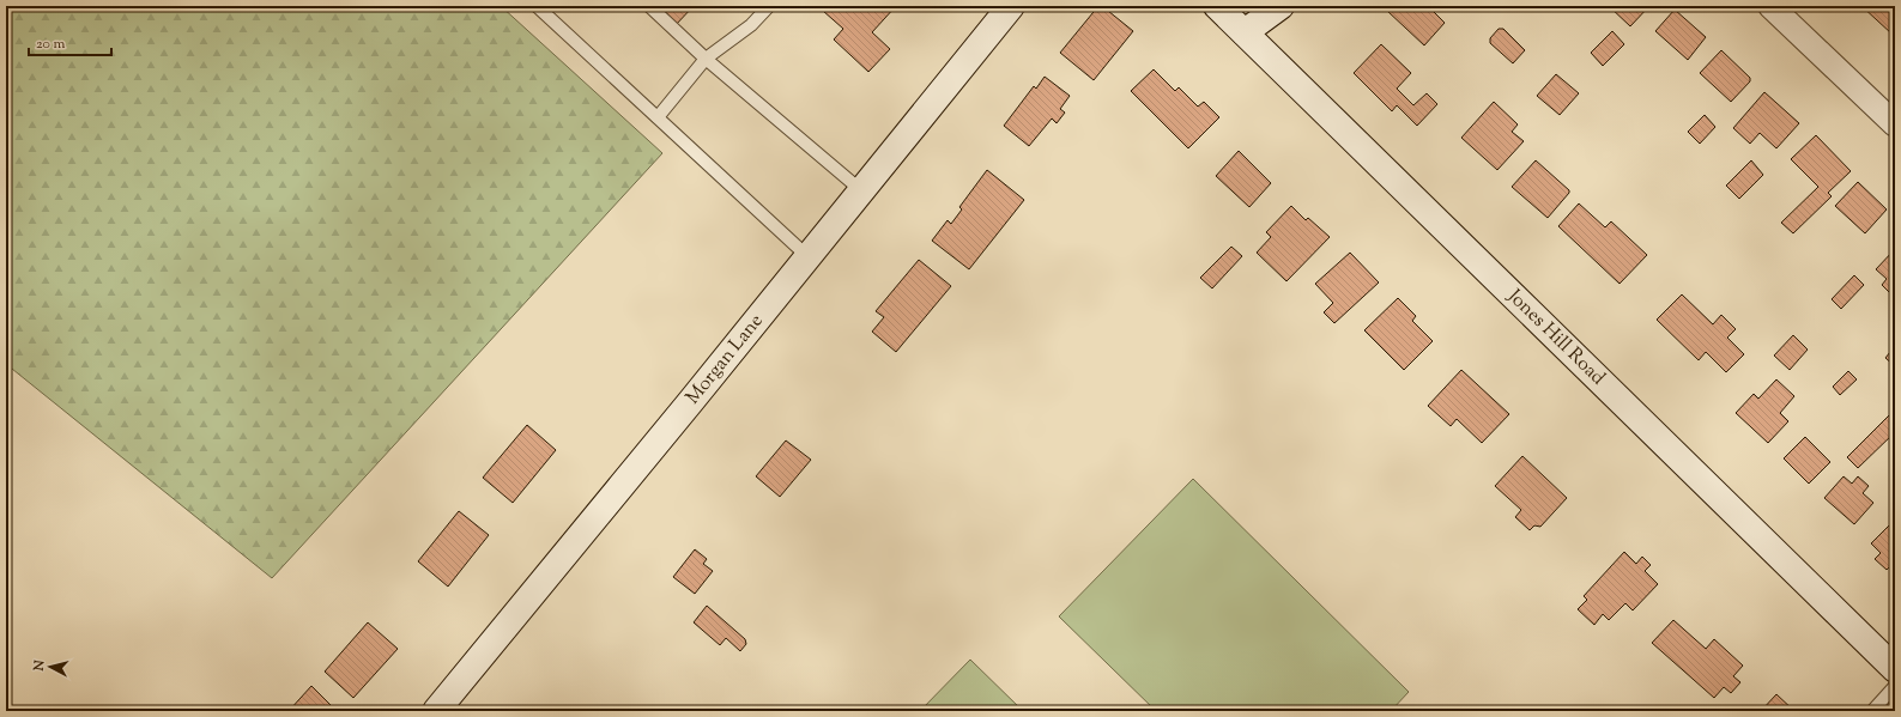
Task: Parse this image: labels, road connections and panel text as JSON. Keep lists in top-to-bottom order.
{
  "streets": {
    "street": ["Jones Hill Road", "Morgan Lane"]
  },
  "scale_bar": "20 m",
  "north": "left"
}
